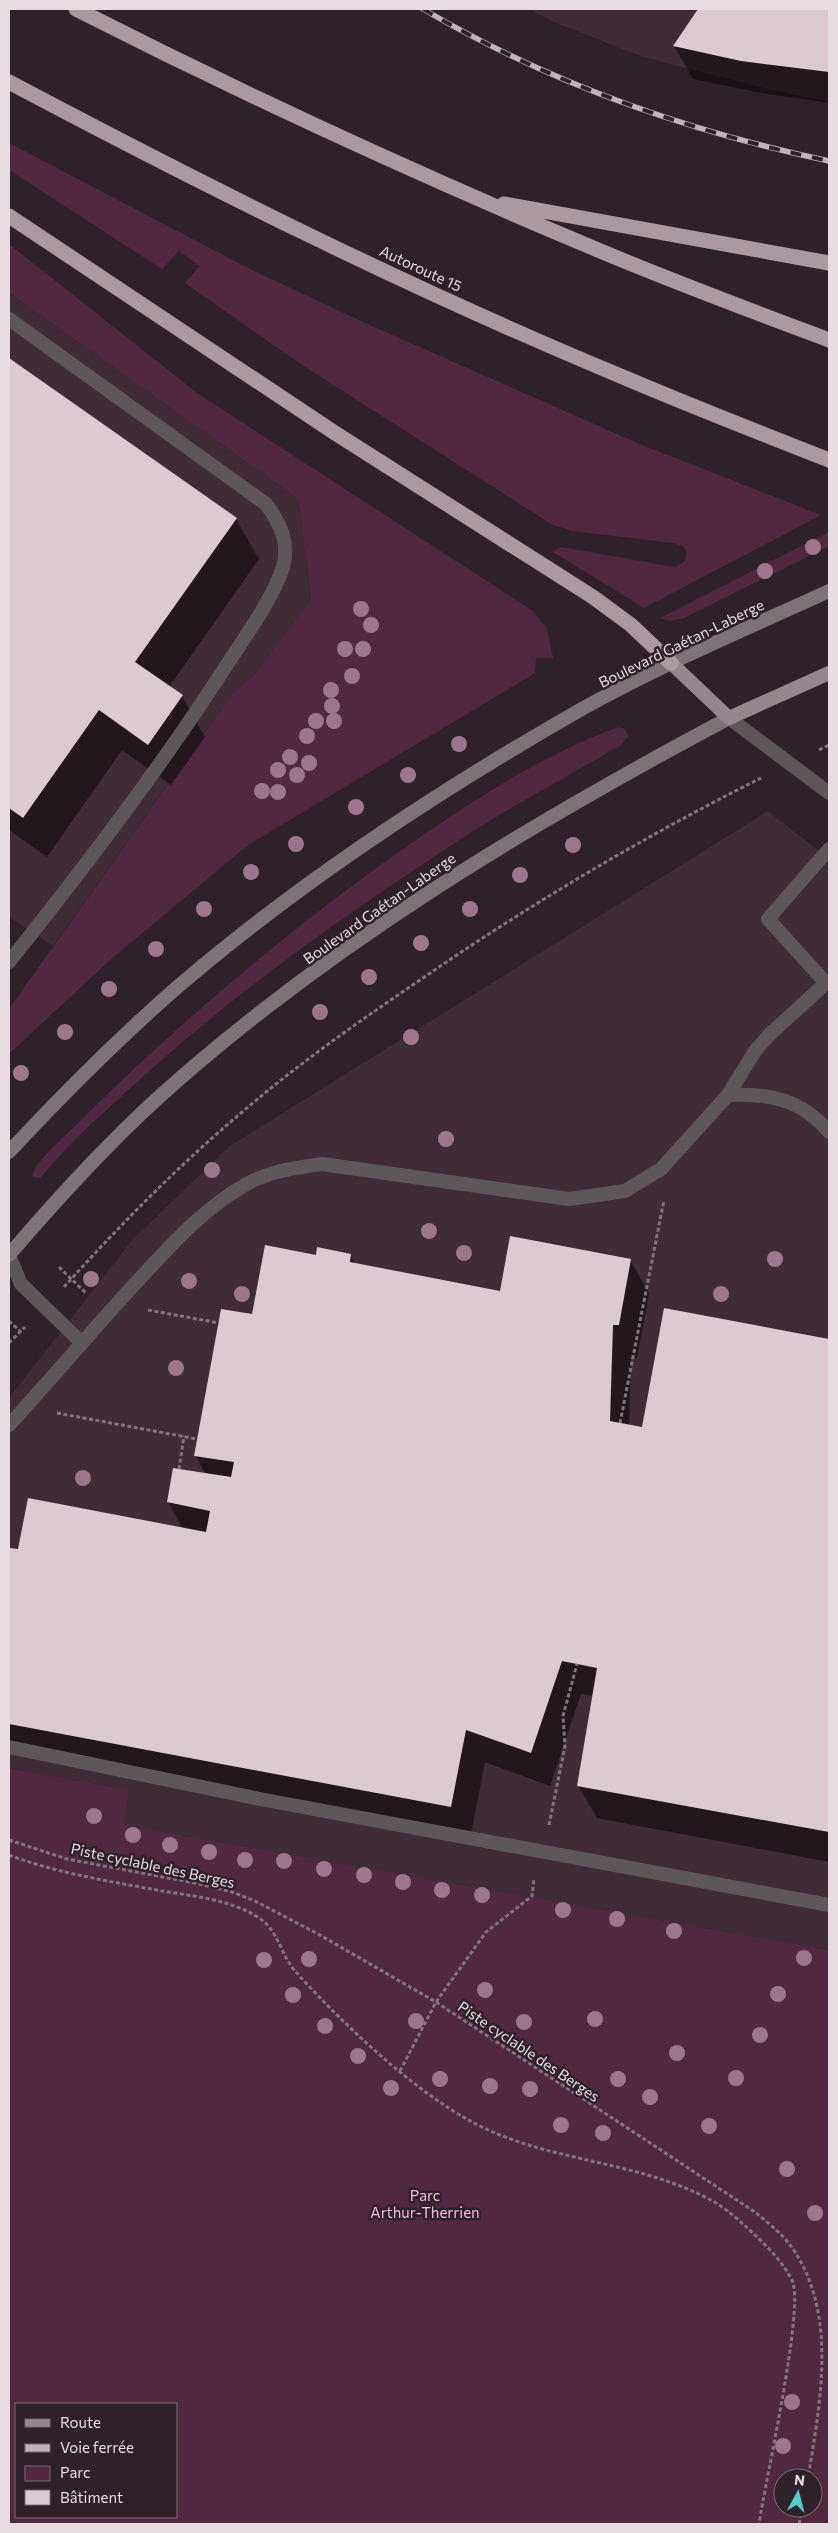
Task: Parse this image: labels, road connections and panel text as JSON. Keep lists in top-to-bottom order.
{
  "streets": {
    "highway": ["Autoroute 15"],
    "main road": ["Boulevard Gaétan-Laberge"],
    "path": ["Piste cyclable des Berges"]
  },
  "parks": ["Parc Arthur-Therrien"],
  "legend": [
    "Route",
    "Voie ferrée",
    "Parc",
    "Bâtiment"
  ],
  "north": "top"
}
